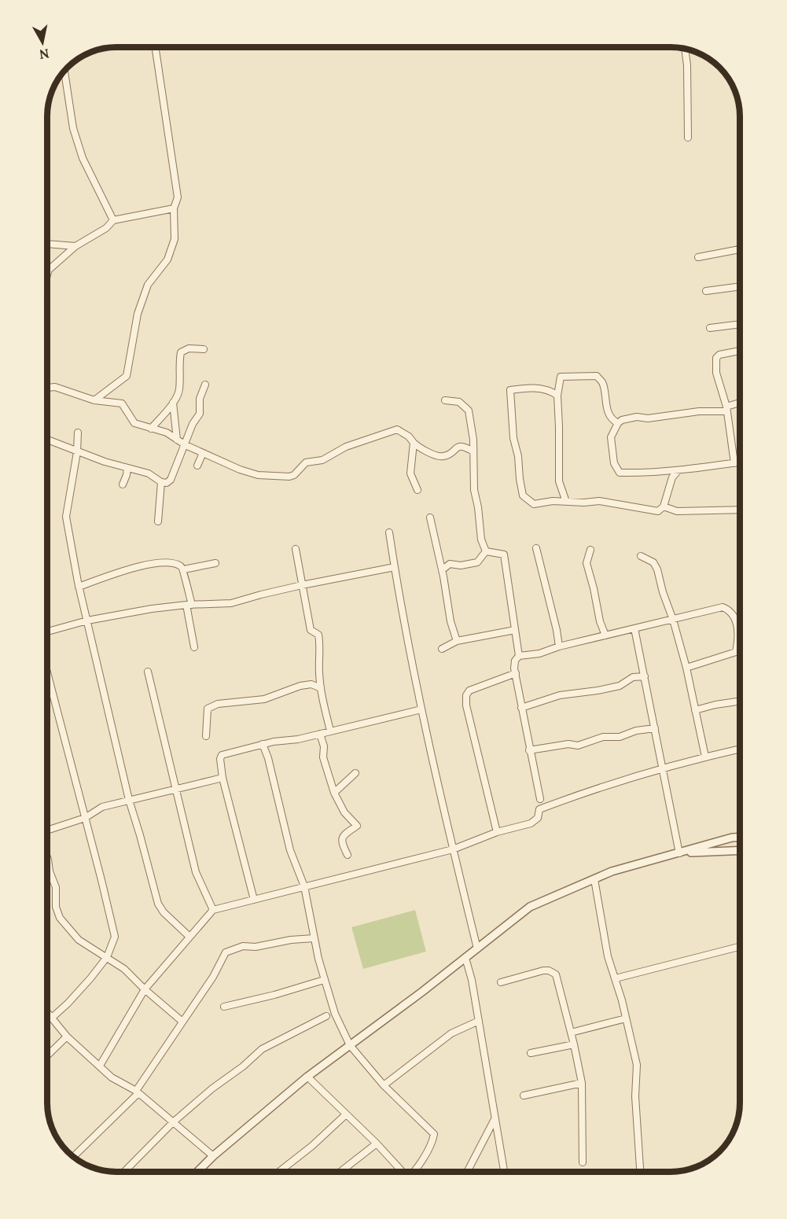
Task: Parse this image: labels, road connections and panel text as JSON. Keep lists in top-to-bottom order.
{
  "north": "bottom"
}
